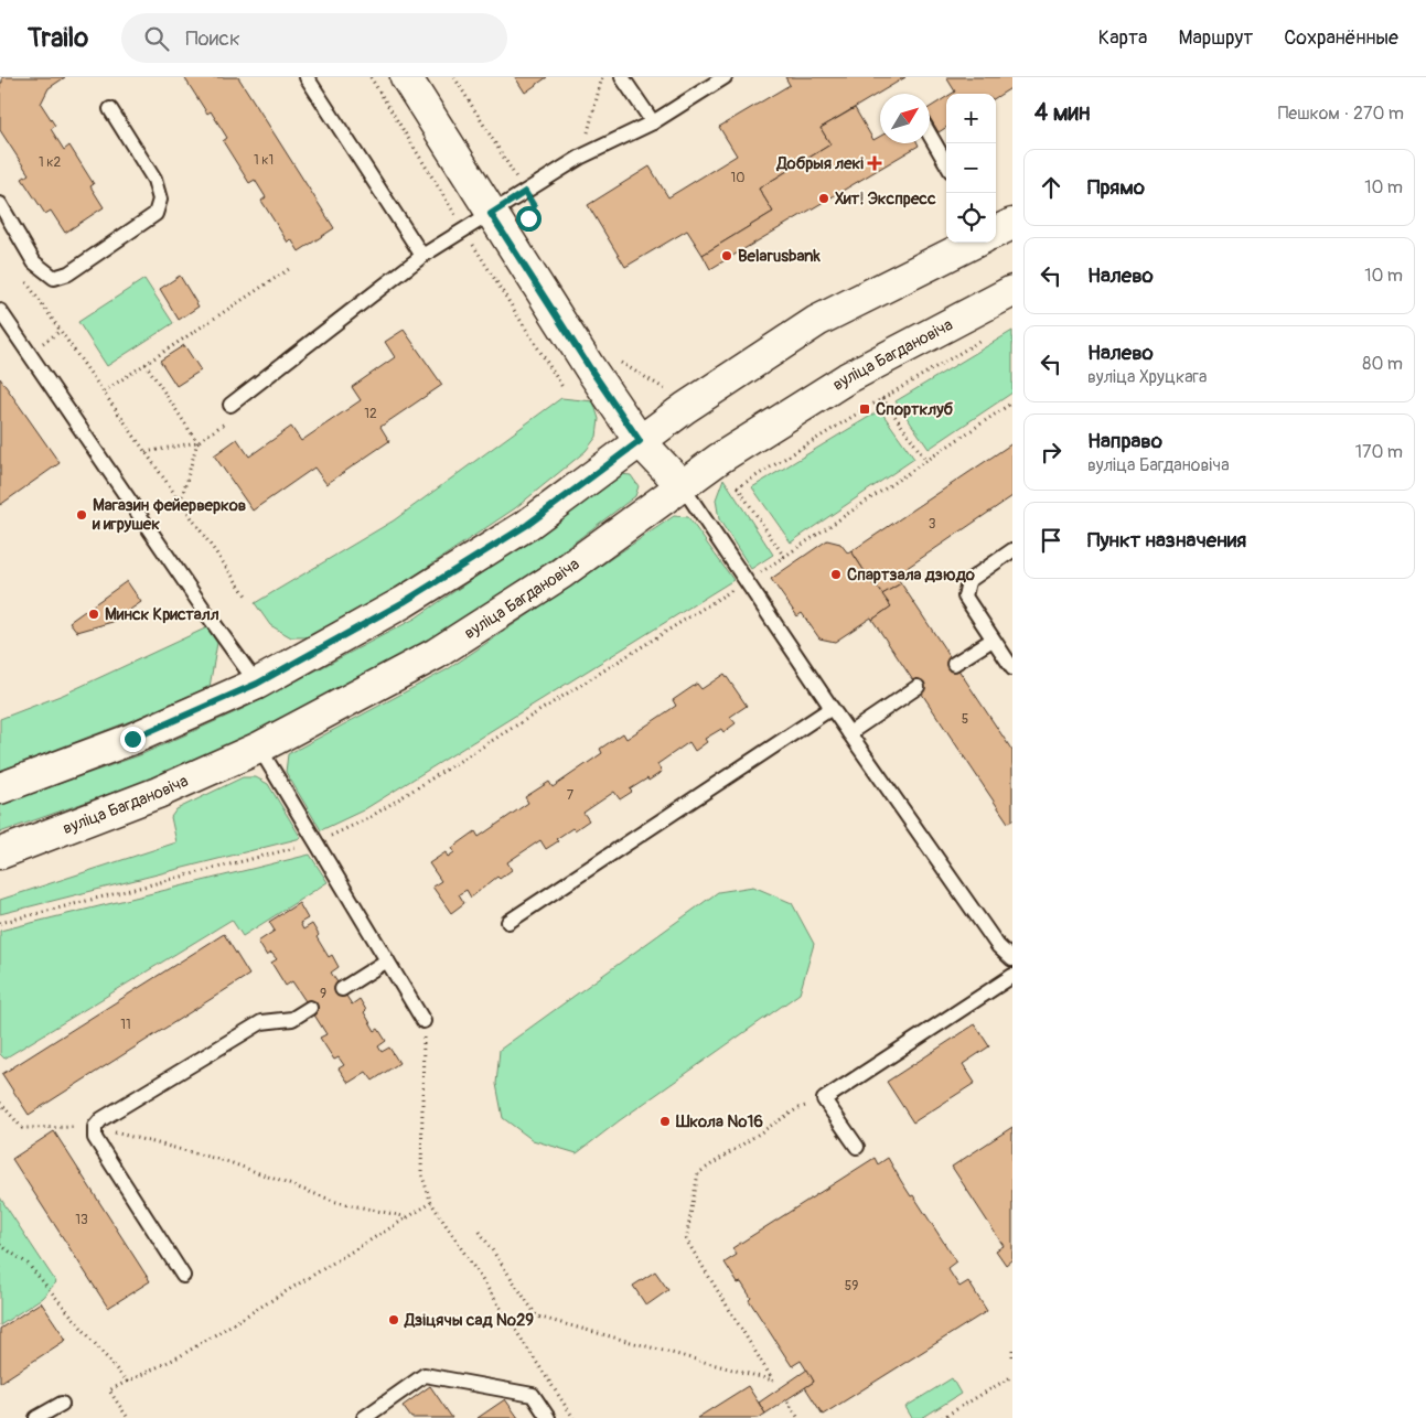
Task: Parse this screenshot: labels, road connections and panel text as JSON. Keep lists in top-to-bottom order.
{
  "streets": {
    "main road": ["вуліца Багдановіча"]
  },
  "places": {
    "health": ["Добрыя лекі"],
    "other": [
      "Хит! Экспресс",
      "Belarusbank",
      "Магазин фейерверков и игрушек",
      "Спартзала дзюдо",
      "Минск Кристалл",
      "Школа №16",
      "Дзіцячы сад №29"
    ],
    "transit": ["Спортклуб"]
  },
  "house_numbers": [
    "1 к1",
    "1 к2",
    "10",
    "12",
    "3",
    "5",
    "7",
    "9",
    "11",
    "13",
    "59"
  ],
  "north": "top right",
  "page": {
    "header": "Trailo",
    "search": "Поиск",
    "nav": ["Карта", "Маршрут", "Сохранённые"],
    "heading": ["4 мин", "Пешком · 270 m"],
    "map_buttons": ["+", "−"],
    "list": [
      ["Прямо", "10 m"],
      ["Налево", "10 m"],
      ["Налево", "вуліца Хруцкага", "80 m"],
      ["Направо", "вуліца Багдановіча", "170 m"],
      "Пункт назначения"
    ]
  }
}
